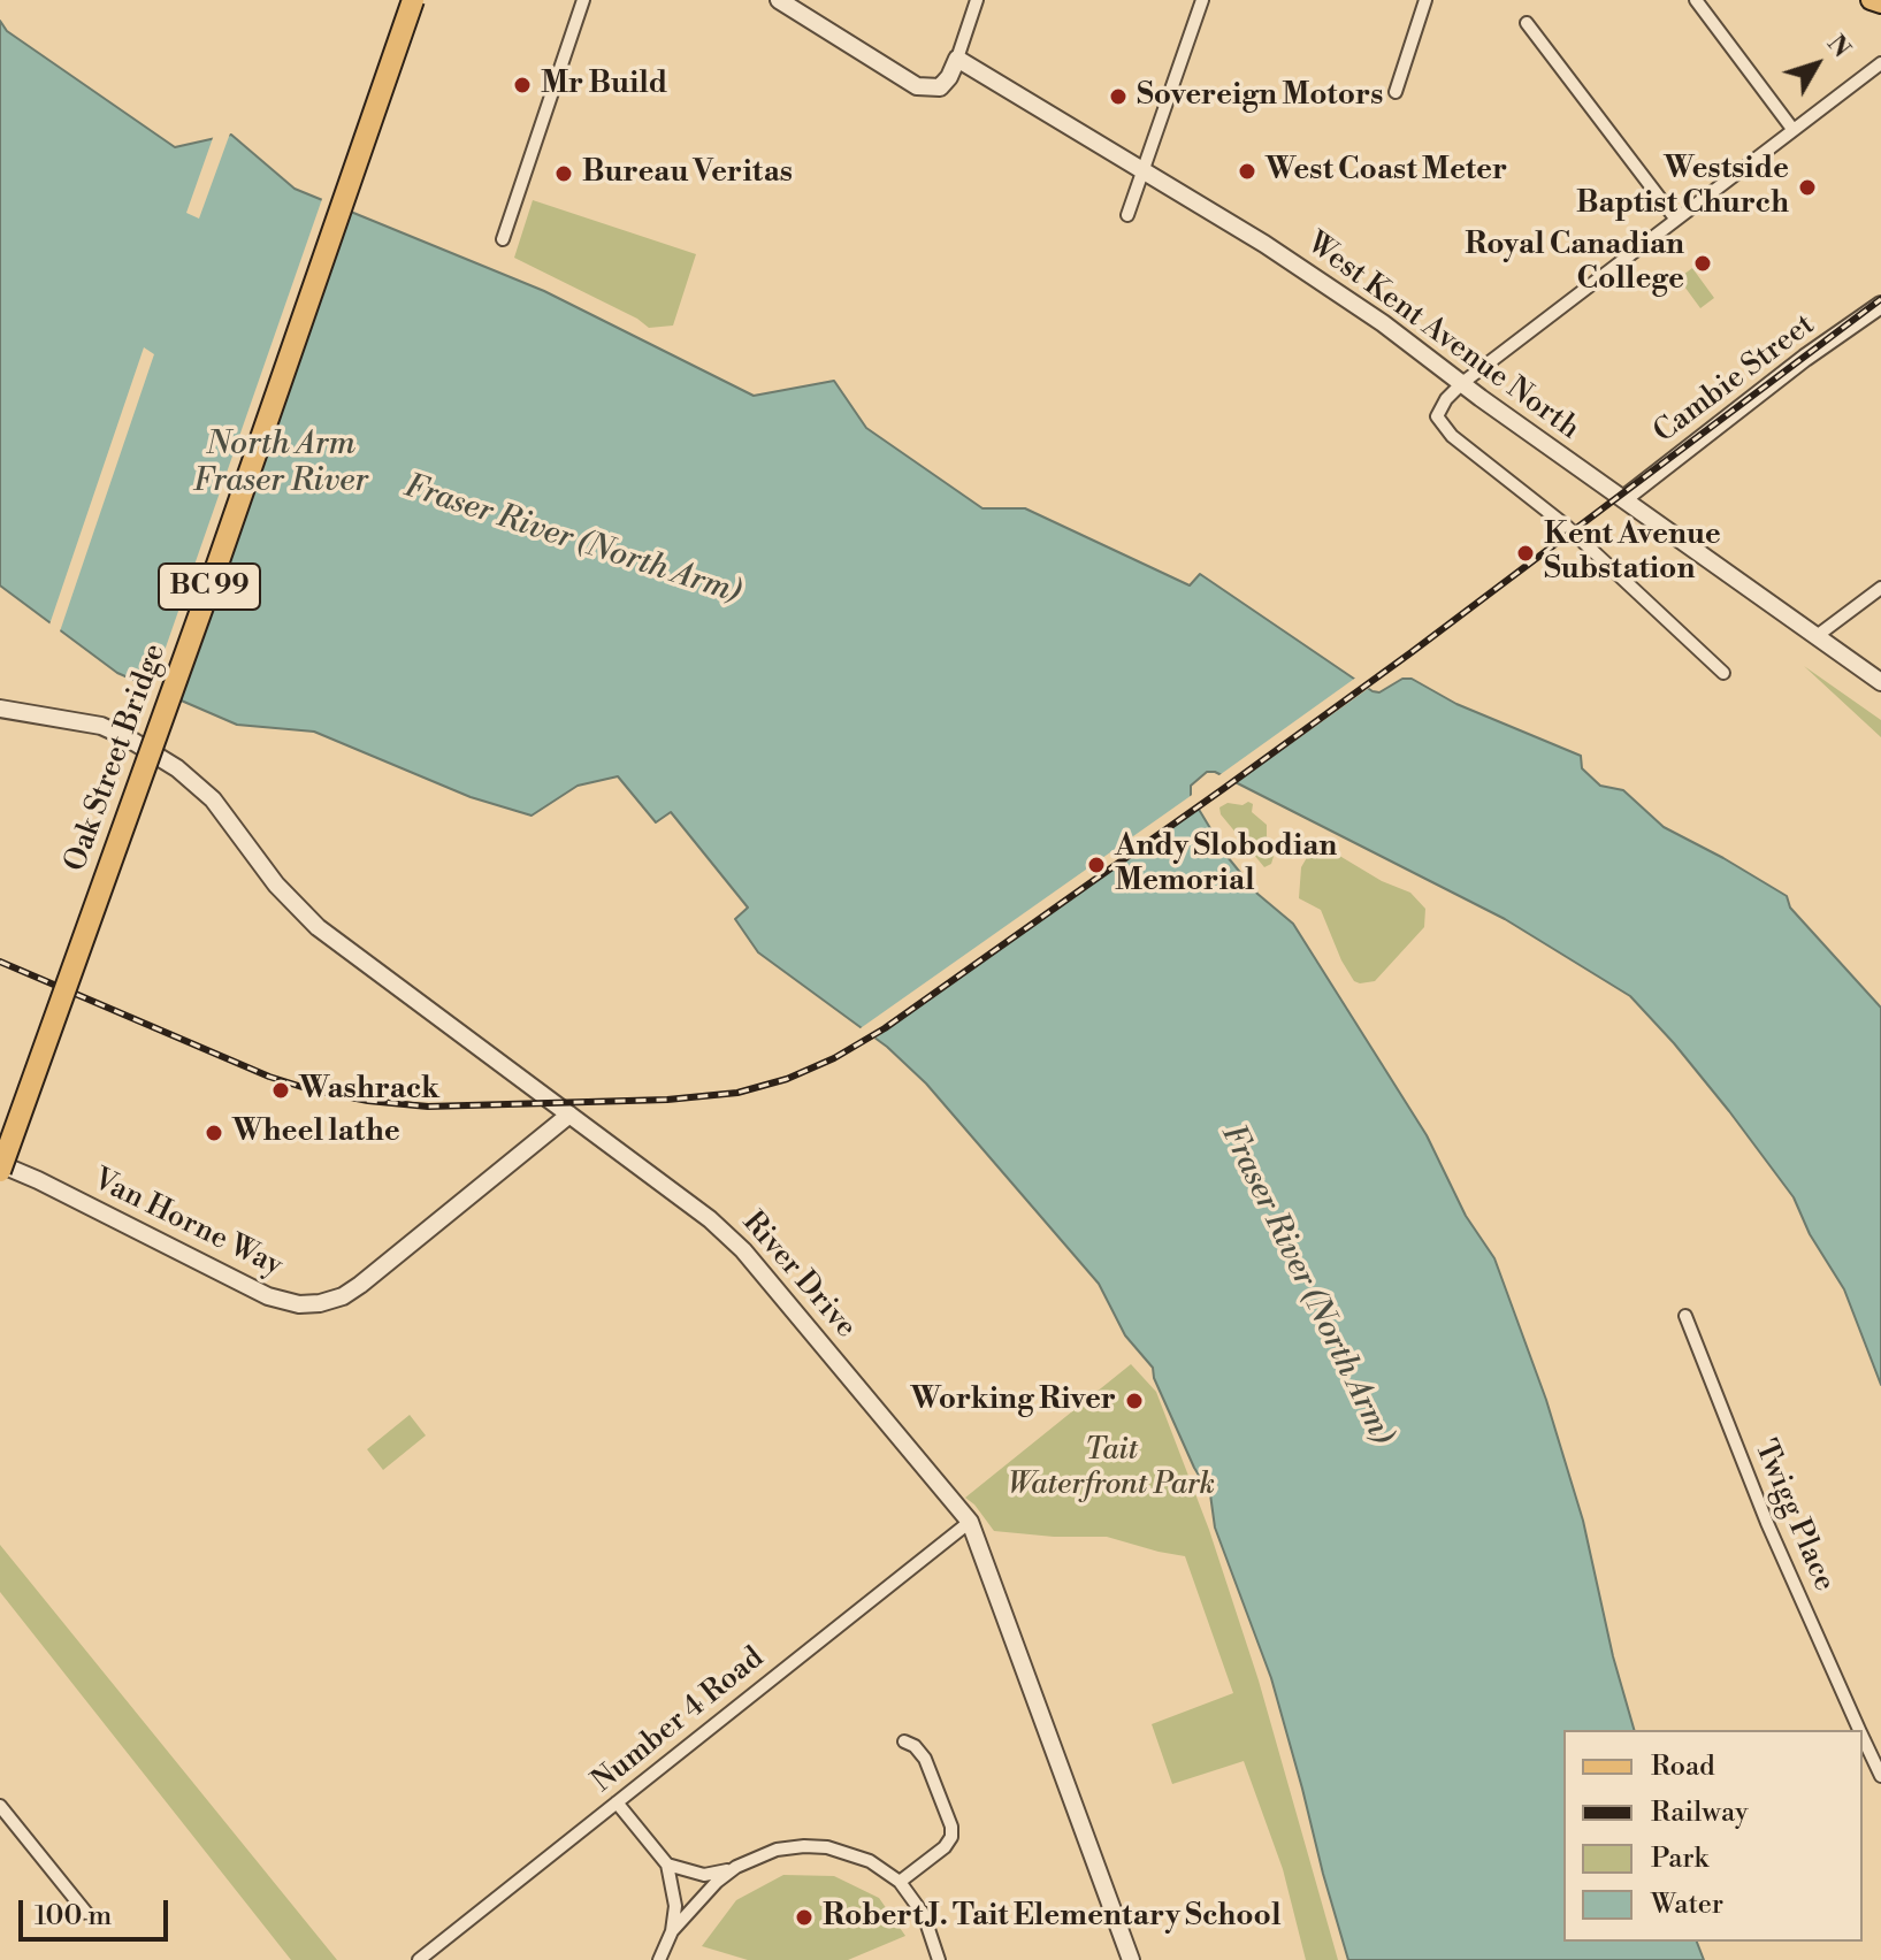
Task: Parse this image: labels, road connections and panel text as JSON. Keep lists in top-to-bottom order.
{
  "streets": {
    "highway": ["BC 99", "Oak Street Bridge"],
    "street": [
      "West Kent Avenue North",
      "Cambie Street",
      "Van Horne Way",
      "River Drive",
      "Twigg Place",
      "Number 4 Road"
    ]
  },
  "crossings": [
    ["West Kent Avenue North", "Cambie Street"],
    ["Oak Street Bridge", "Van Horne Way"],
    ["Van Horne Way", "River Drive"],
    ["River Drive", "Number 4 Road"]
  ],
  "water": ["North Arm Fraser River", "Fraser River (North Arm)"],
  "parks": ["Tait Waterfront Park"],
  "places": [
    "Mr Build",
    "Sovereign Motors",
    "West Coast Meter",
    "Bureau Veritas",
    "Westside Baptist Church",
    "Royal Canadian College",
    "Kent Avenue Substation",
    "Andy Slobodian Memorial",
    "Washrack",
    "Wheel lathe",
    "Working River",
    "Robert J. Tait Elementary School"
  ],
  "legend": [
    "Road",
    "Railway",
    "Park",
    "Water"
  ],
  "scale_bar": "100 m",
  "north": "top right"
}
